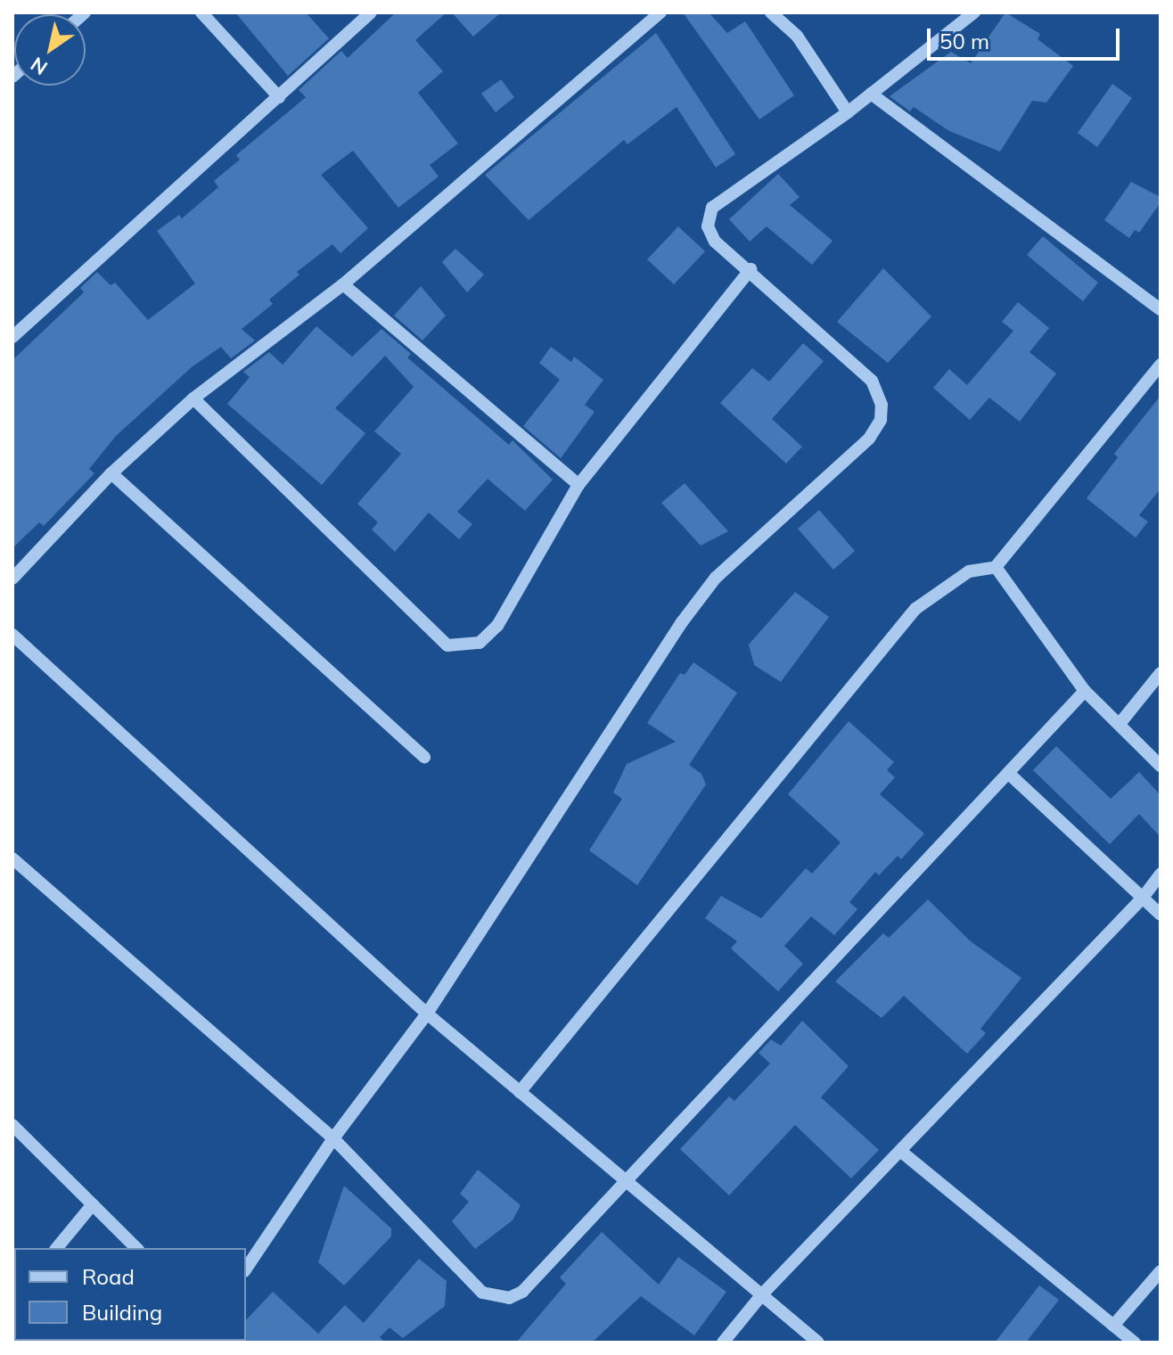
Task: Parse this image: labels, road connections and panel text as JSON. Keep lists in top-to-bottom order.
{
  "legend": ["Road", "Building"],
  "scale_bar": "50 m",
  "north": "bottom left"
}
